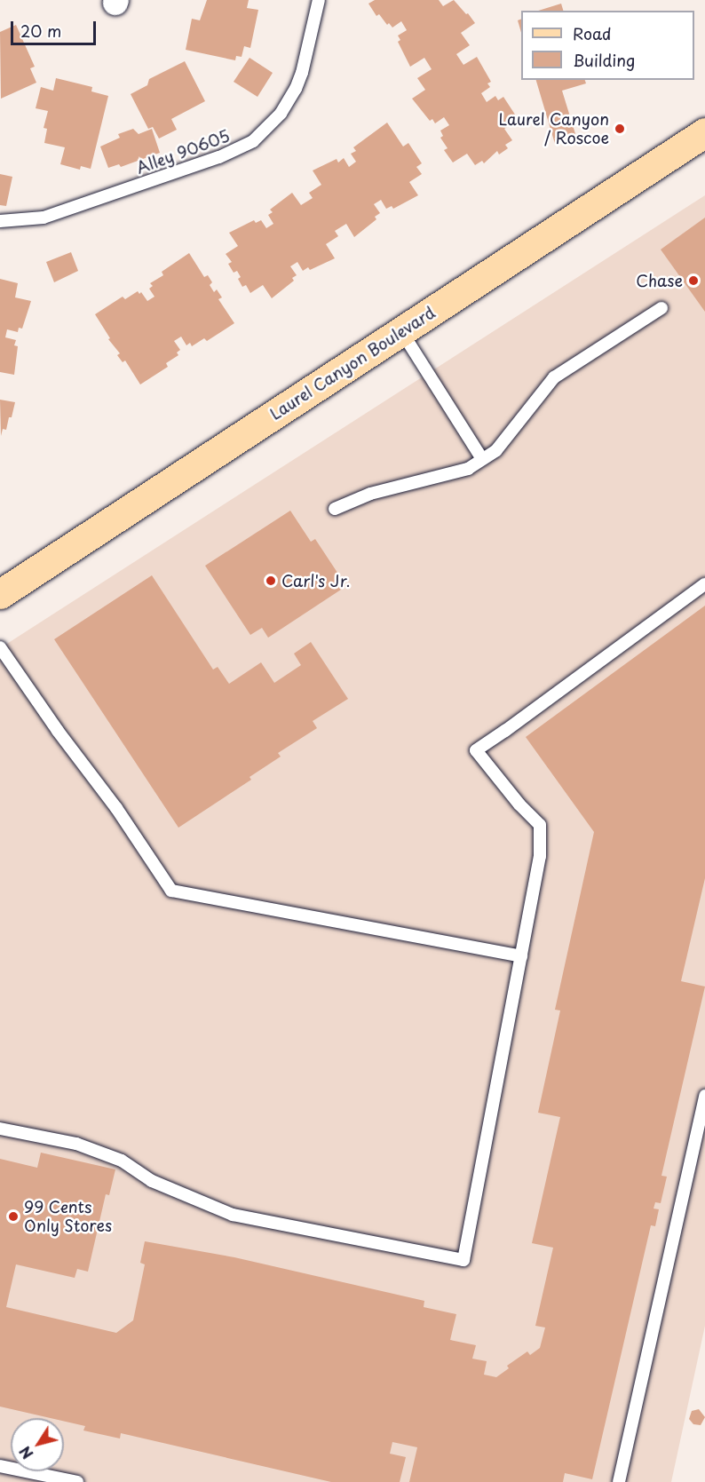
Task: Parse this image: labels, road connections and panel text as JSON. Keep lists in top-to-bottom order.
{
  "streets": {
    "main road": ["Laurel Canyon Boulevard"],
    "lane": ["Alley 90605"]
  },
  "places": [
    "Laurel Canyon / Roscoe",
    "Chase",
    "Carl's Jr.",
    "99 Cents Only Stores"
  ],
  "legend": ["Road", "Building"],
  "scale_bar": "20 m",
  "north": "bottom left"
}
